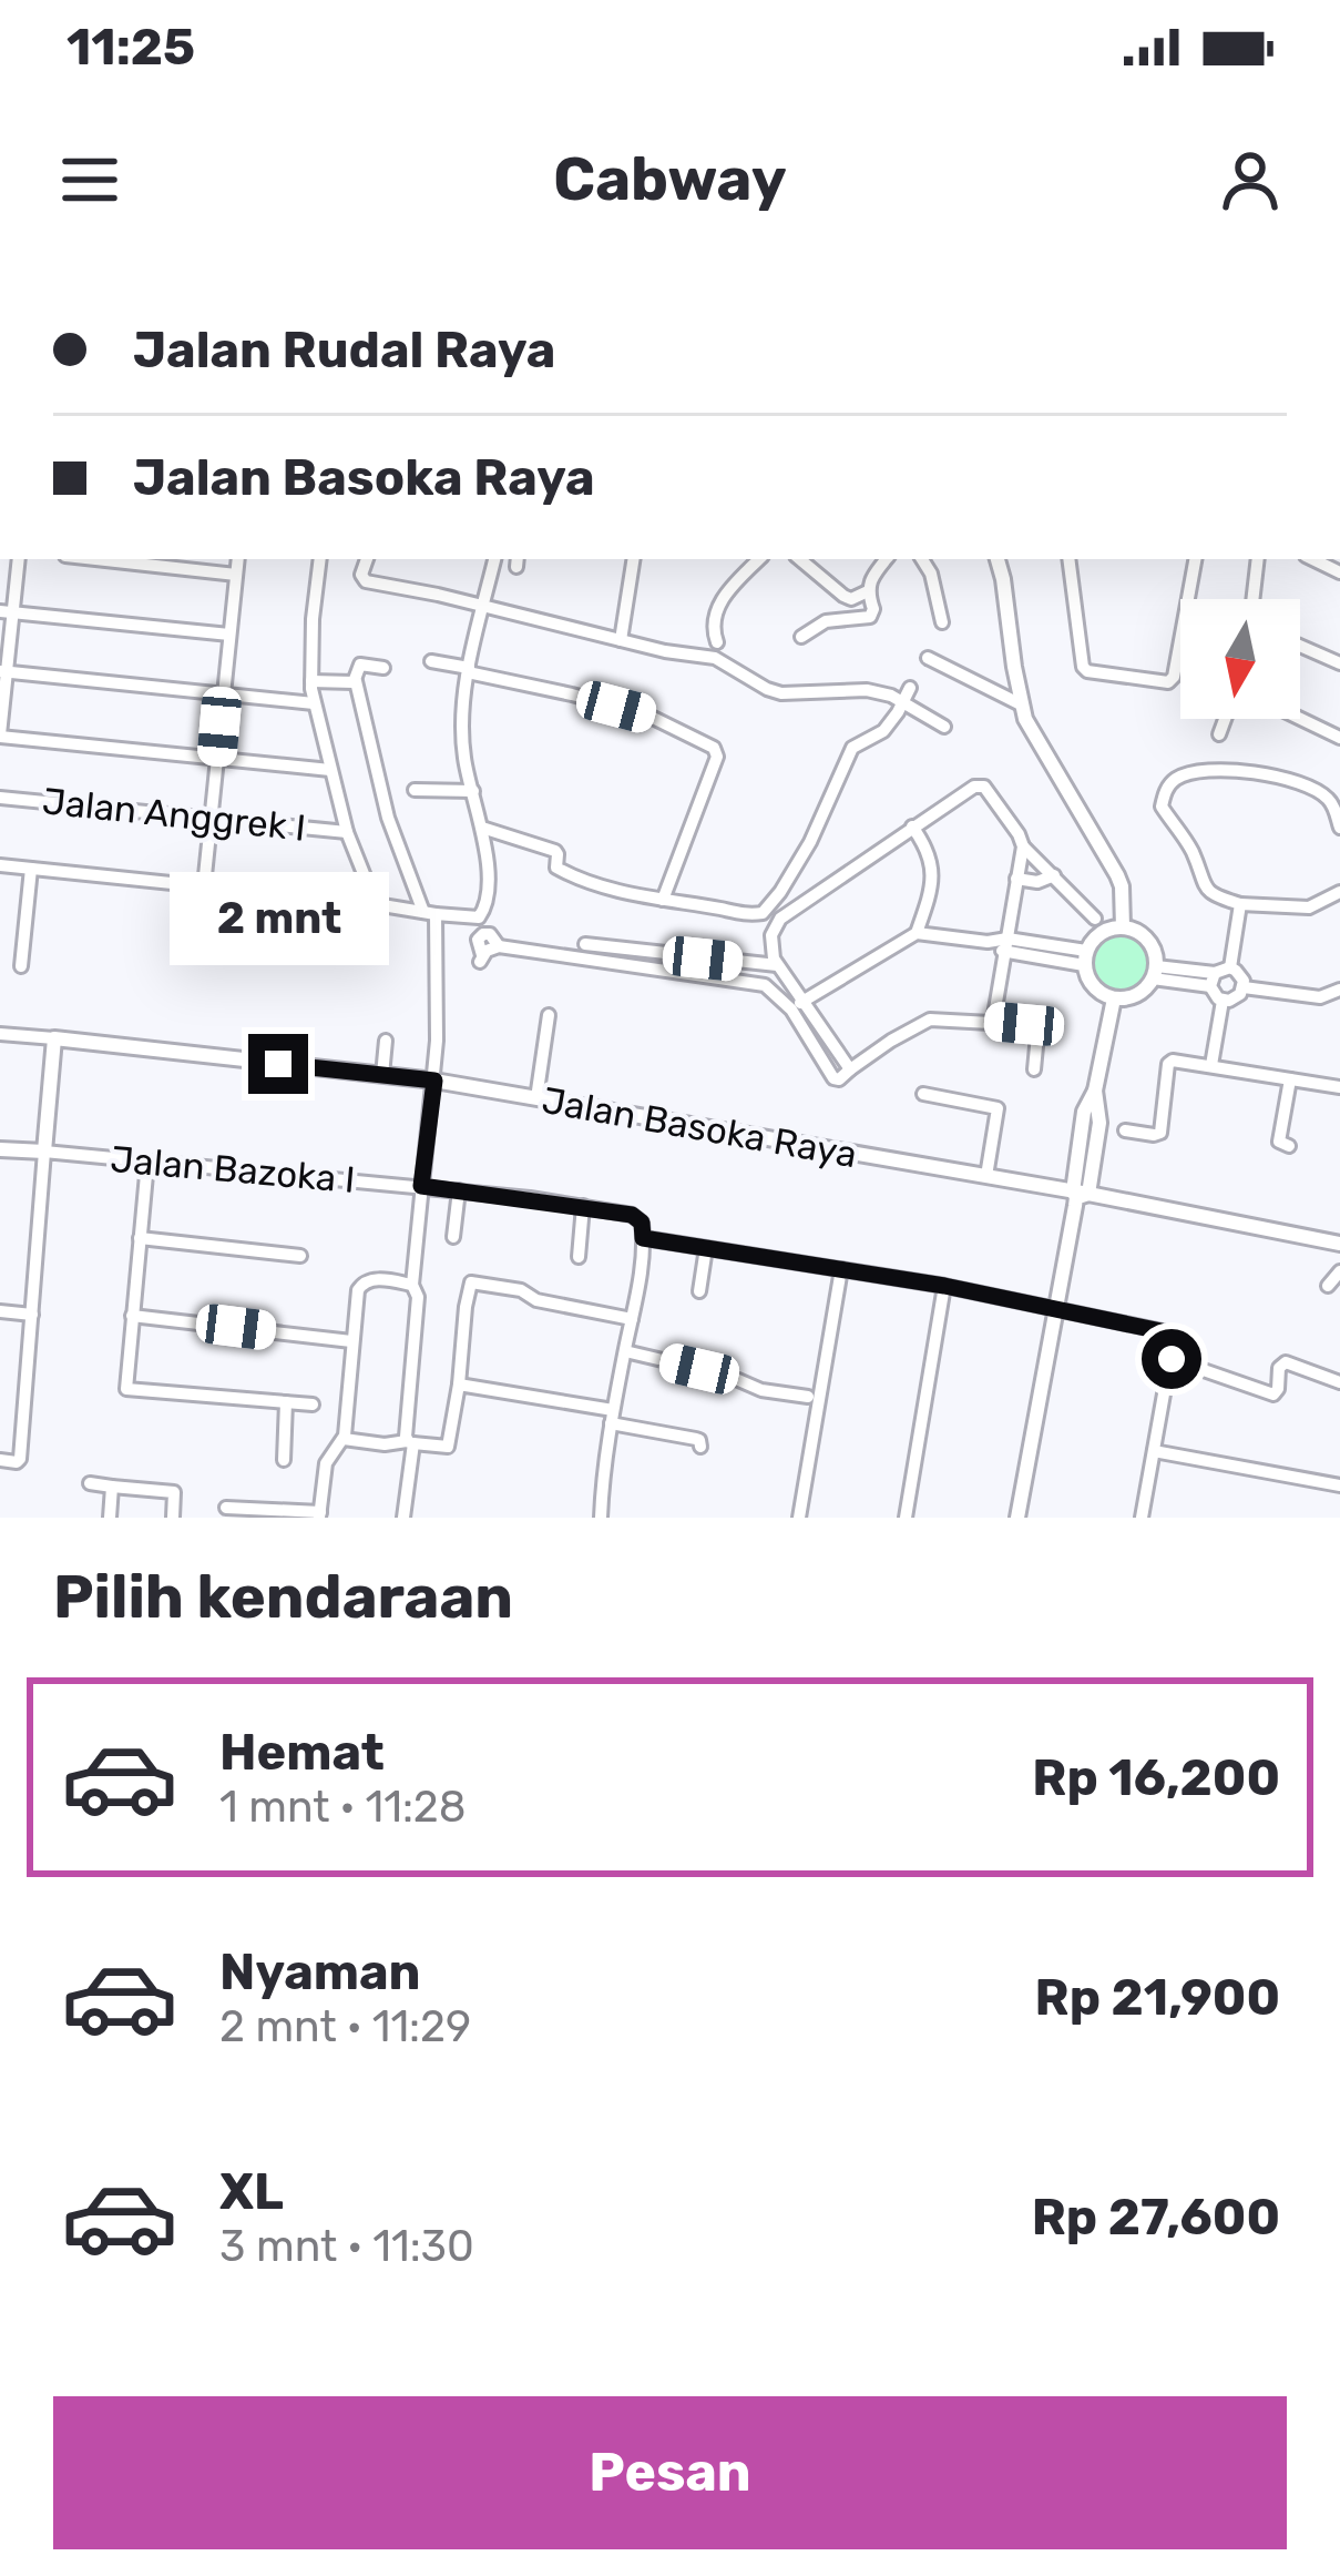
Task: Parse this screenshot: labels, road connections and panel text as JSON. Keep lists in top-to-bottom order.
{
  "streets": {
    "street": ["Jalan Anggrek I", "Jalan Basoka Raya", "Jalan Bazoka I"]
  },
  "north": "bottom",
  "page": {
    "status": "11:25",
    "header": "Cabway",
    "banner": ["Jalan Rudal Raya", "Jalan Basoka Raya"],
    "bubble": "2 mnt",
    "heading": "Pilih kendaraan",
    "list": [
      {
        "name": "Hemat",
        "note": "1 mnt · 11:28",
        "value": "Rp 16,200"
      },
      {
        "name": "Nyaman",
        "note": "2 mnt · 11:29",
        "value": "Rp 21,900"
      },
      {
        "name": "XL",
        "note": "3 mnt · 11:30",
        "value": "Rp 27,600"
      }
    ],
    "buttons": "Pesan"
  }
}
